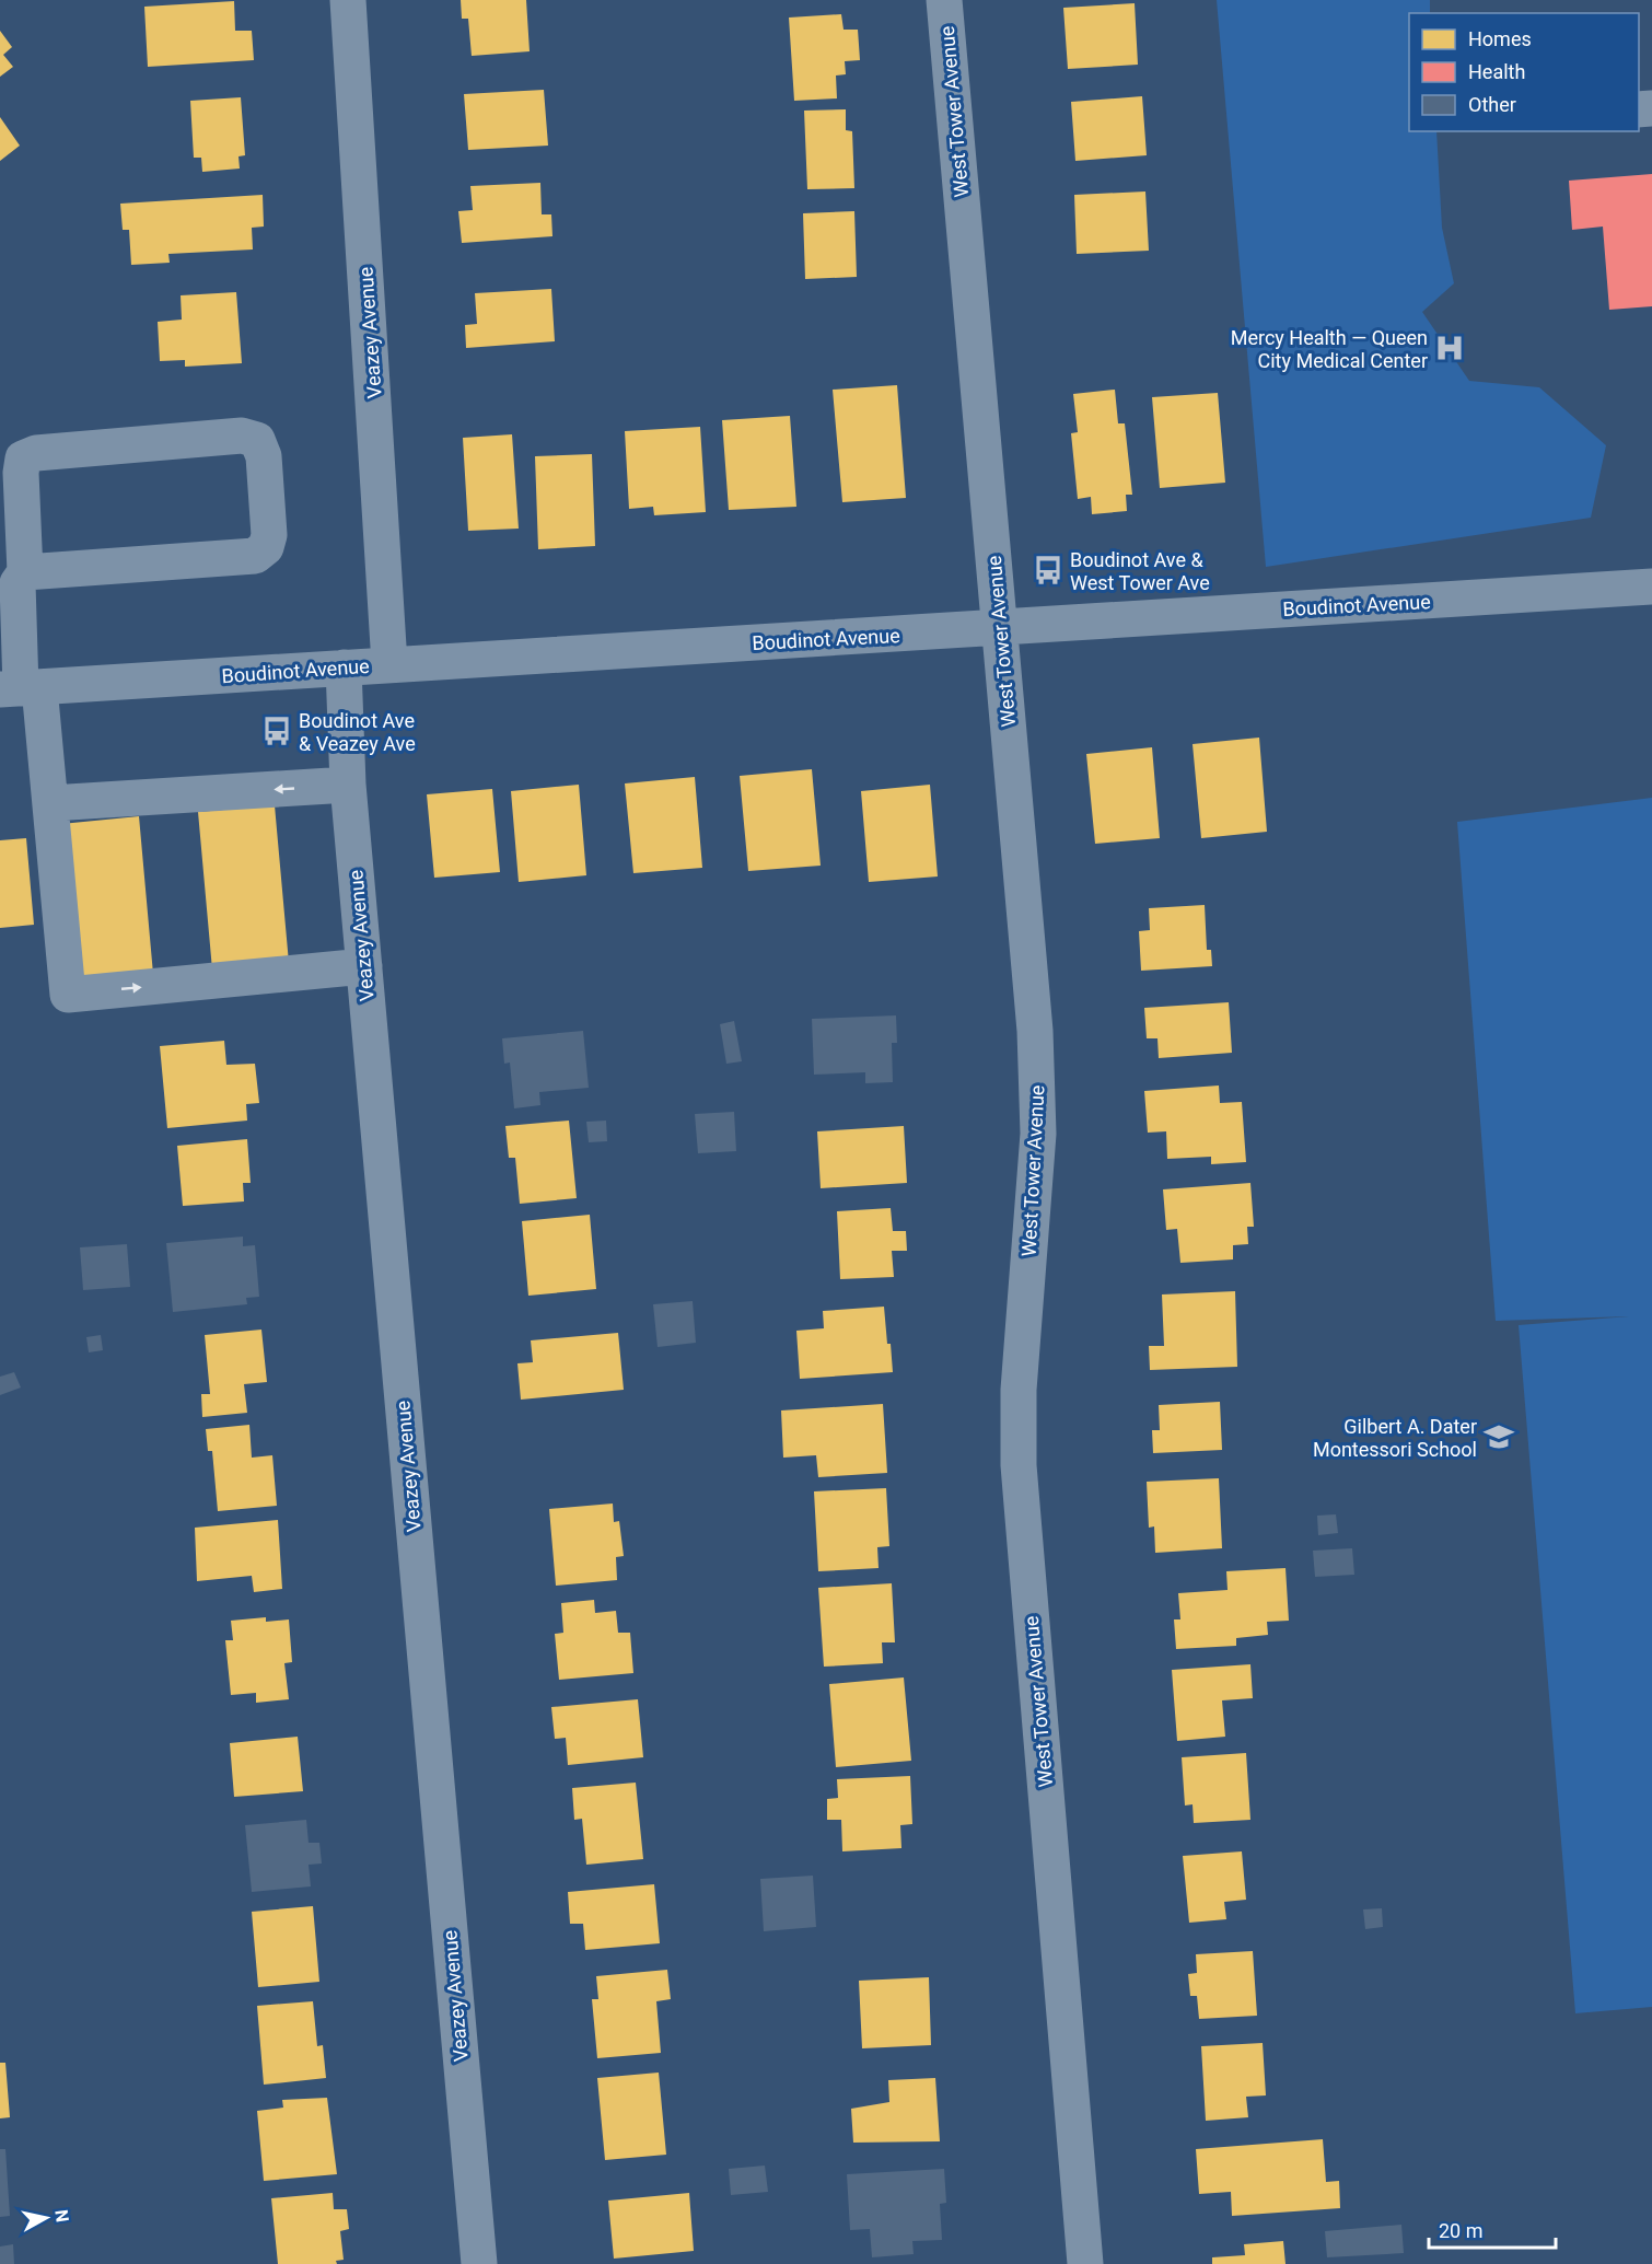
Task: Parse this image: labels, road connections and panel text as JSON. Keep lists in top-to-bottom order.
{
  "streets": {
    "street": ["West Tower Avenue", "Veazey Avenue", "Boudinot Avenue"]
  },
  "crossings": [
    ["West Tower Avenue", "Boudinot Avenue"],
    ["Veazey Avenue", "Boudinot Avenue"]
  ],
  "places": {
    "hospital": ["Mercy Health — Queen City Medical Center"],
    "bus stop": ["Boudinot Ave & West Tower Ave", "Boudinot Ave & Veazey Ave"],
    "school or university": ["Gilbert A. Dater Montessori School"]
  },
  "legend": ["Homes", "Health", "Other"],
  "scale_bar": "20 m",
  "north": "right"
}
